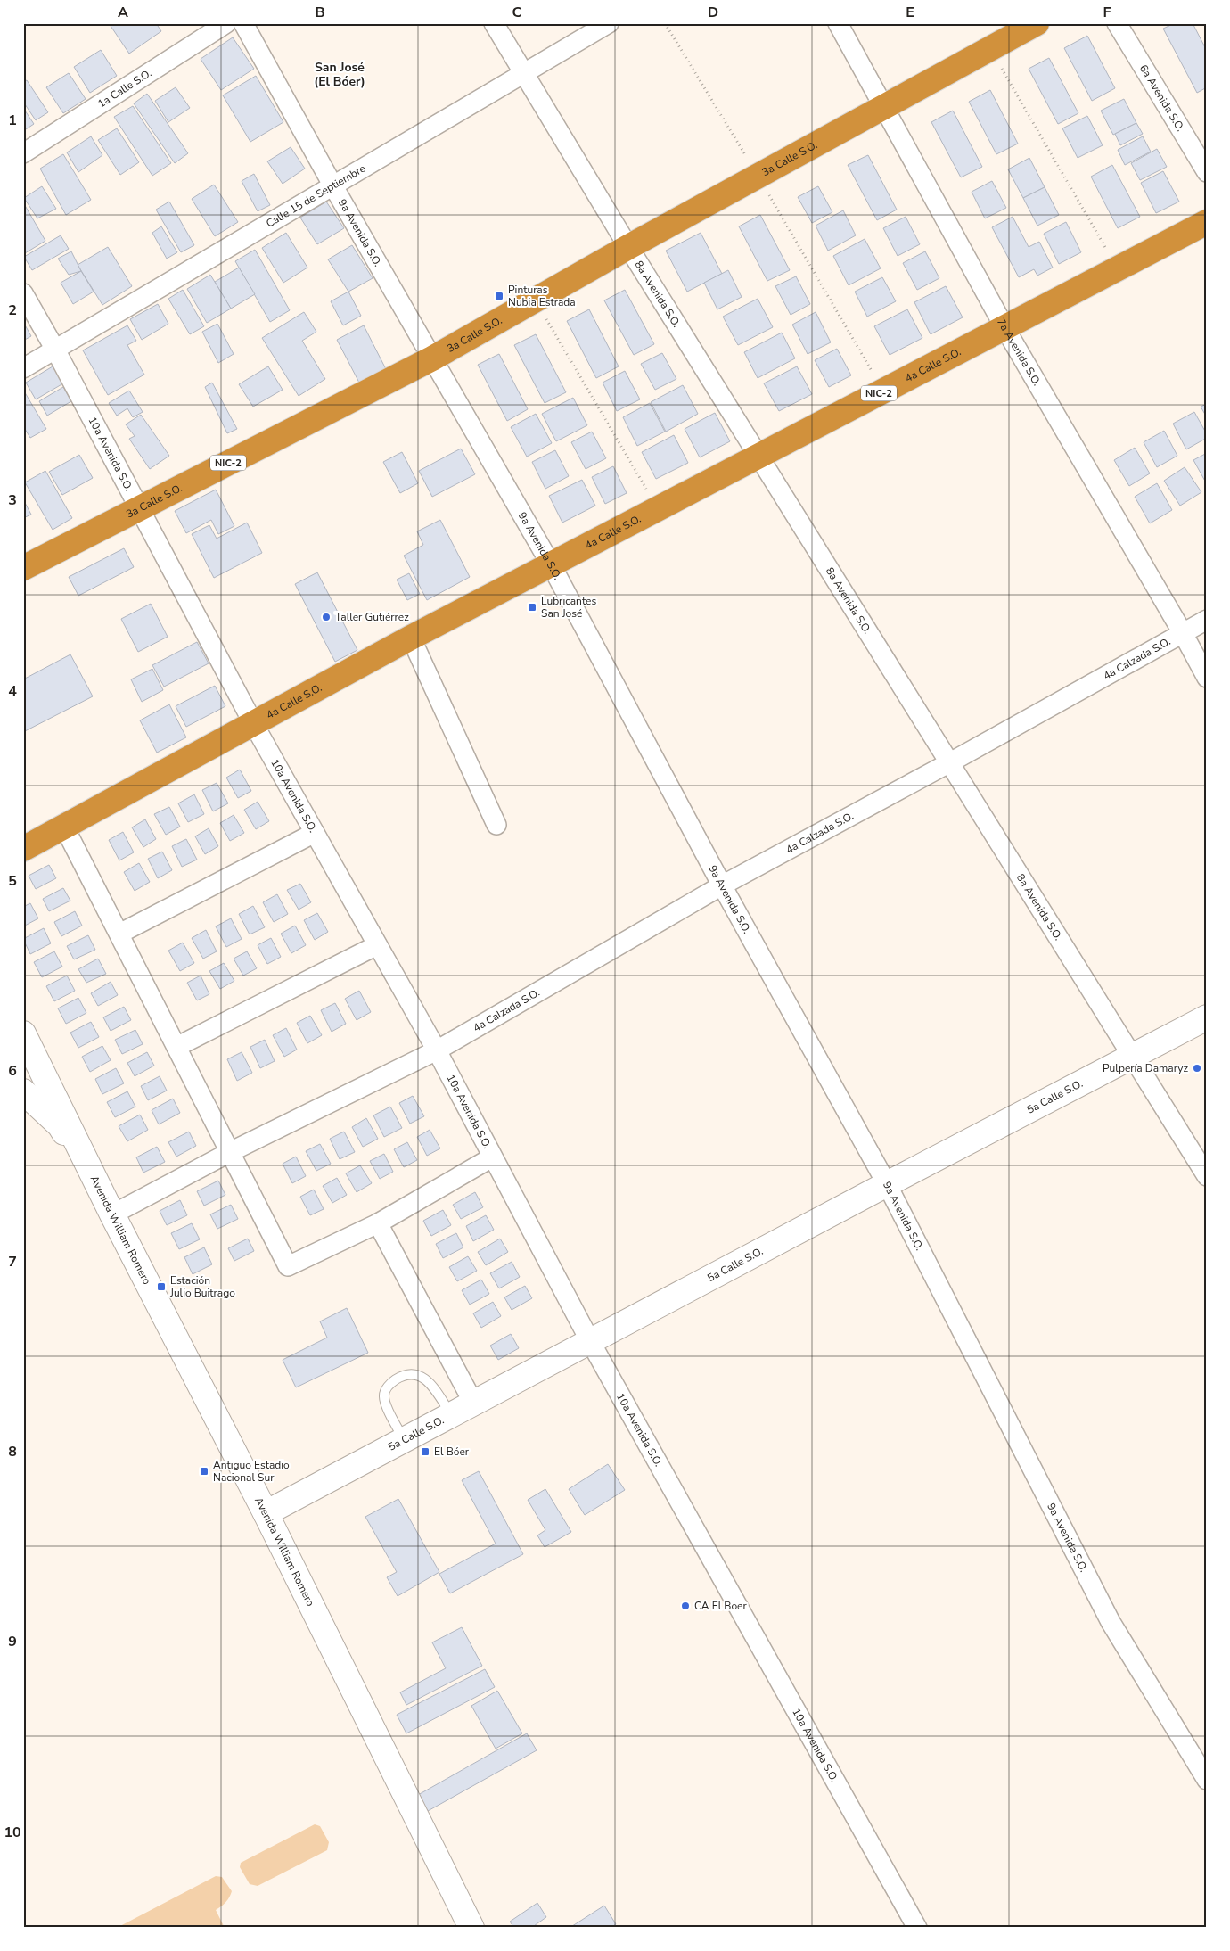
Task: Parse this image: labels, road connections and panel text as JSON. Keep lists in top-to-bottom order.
{
  "streets": {
    "highway": ["3a Calle S.O.", "4a Calle S.O.", "NIC-2"],
    "main road": ["5a Calle S.O.", "Avenida William Romero"],
    "street": [
      "1a Calle S.O.",
      "6a Avenida S.O.",
      "Calle 15 de Septiembre",
      "9a Avenida S.O.",
      "8a Avenida S.O.",
      "7a Avenida S.O.",
      "10a Avenida S.O.",
      "4a Calzada S.O."
    ]
  },
  "crossings": [
    ["3a Calle S.O.", "9a Avenida S.O."],
    ["3a Calle S.O.", "8a Avenida S.O."],
    ["3a Calle S.O.", "7a Avenida S.O."],
    ["3a Calle S.O.", "10a Avenida S.O."],
    ["Calle 15 de Septiembre", "9a Avenida S.O."],
    ["Calle 15 de Septiembre", "8a Avenida S.O."],
    ["Calle 15 de Septiembre", "10a Avenida S.O."],
    ["9a Avenida S.O.", "4a Calle S.O."],
    ["9a Avenida S.O.", "4a Calzada S.O."],
    ["9a Avenida S.O.", "5a Calle S.O."],
    ["8a Avenida S.O.", "4a Calle S.O."],
    ["8a Avenida S.O.", "4a Calzada S.O."],
    ["8a Avenida S.O.", "5a Calle S.O."],
    ["7a Avenida S.O.", "4a Calle S.O."],
    ["7a Avenida S.O.", "4a Calzada S.O."],
    ["4a Calle S.O.", "10a Avenida S.O."],
    ["10a Avenida S.O.", "4a Calzada S.O."],
    ["10a Avenida S.O.", "5a Calle S.O."],
    ["4a Calzada S.O.", "Avenida William Romero"],
    ["5a Calle S.O.", "Avenida William Romero"]
  ],
  "districts": ["San José (El Bóer)"],
  "places": {
    "transit": [
      "Pinturas Nubia Estrada",
      "Lubricantes San José",
      "Estación Julio Buitrago",
      "El Bóer",
      "Antiguo Estadio Nacional Sur"
    ],
    "other": ["Taller Gutiérrez", "Pulpería Damaryz", "CA El Boer"]
  },
  "grid": {
    "columns": [
      "A",
      "B",
      "C",
      "D",
      "E",
      "F"
    ],
    "rows": [
      "1",
      "2",
      "3",
      "4",
      "5",
      "6",
      "7",
      "8",
      "9",
      "10"
    ]
  }
}
